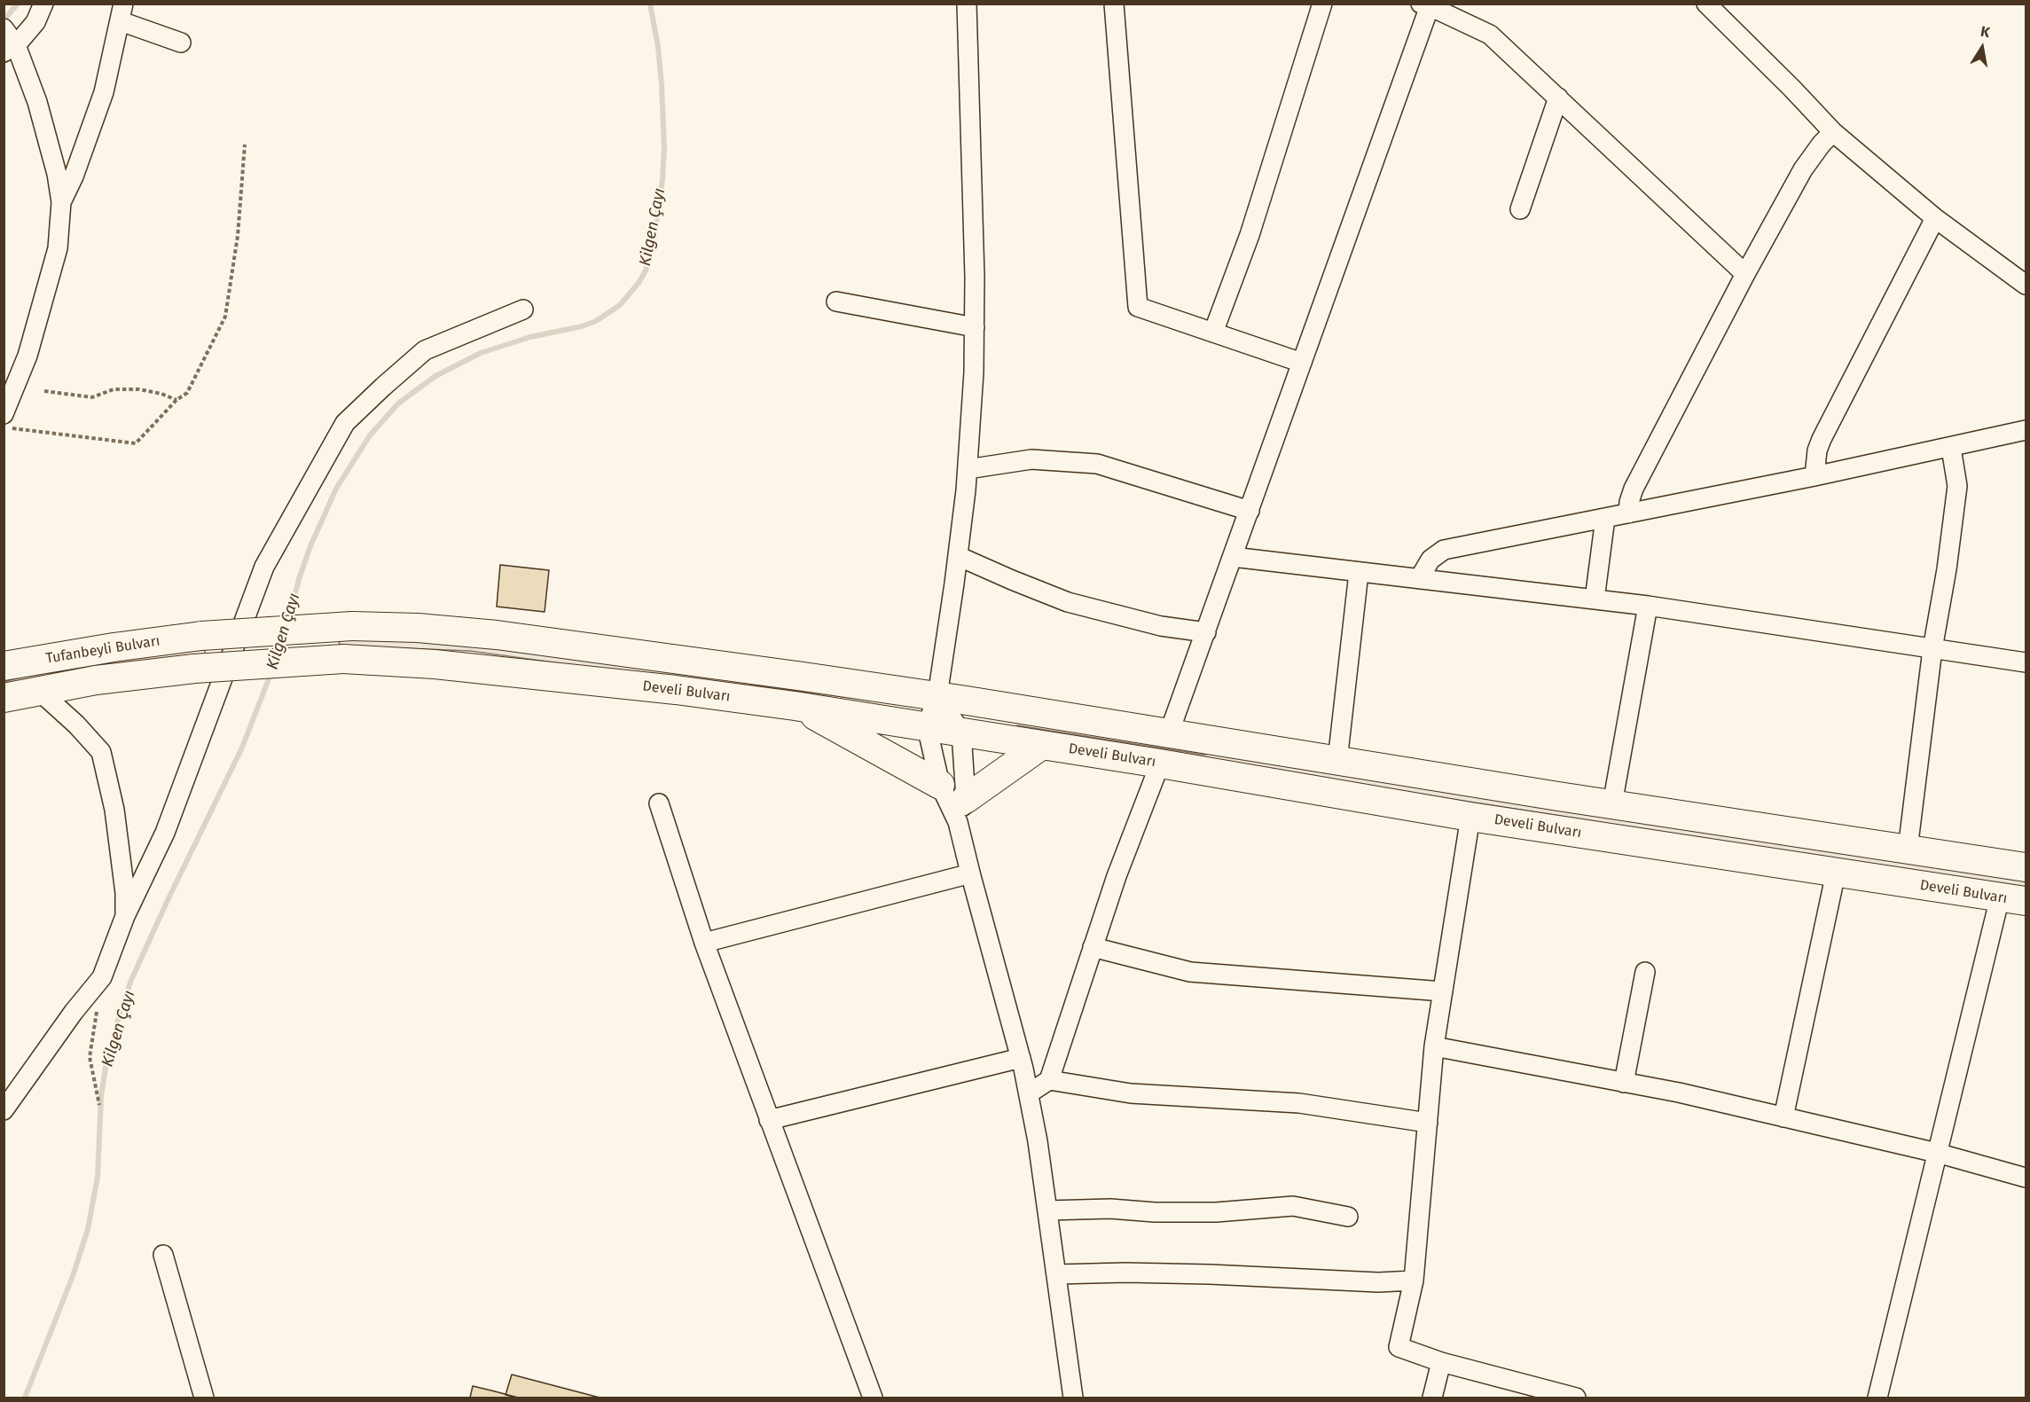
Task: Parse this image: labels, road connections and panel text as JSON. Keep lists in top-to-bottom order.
{
  "streets": {
    "highway": ["Tufanbeyli Bulvarı", "Develi Bulvarı"]
  },
  "crossings": [
    ["Tufanbeyli Bulvarı", "Develi Bulvarı"]
  ],
  "water": ["Kilgen Çayı"],
  "north": "top"
}
